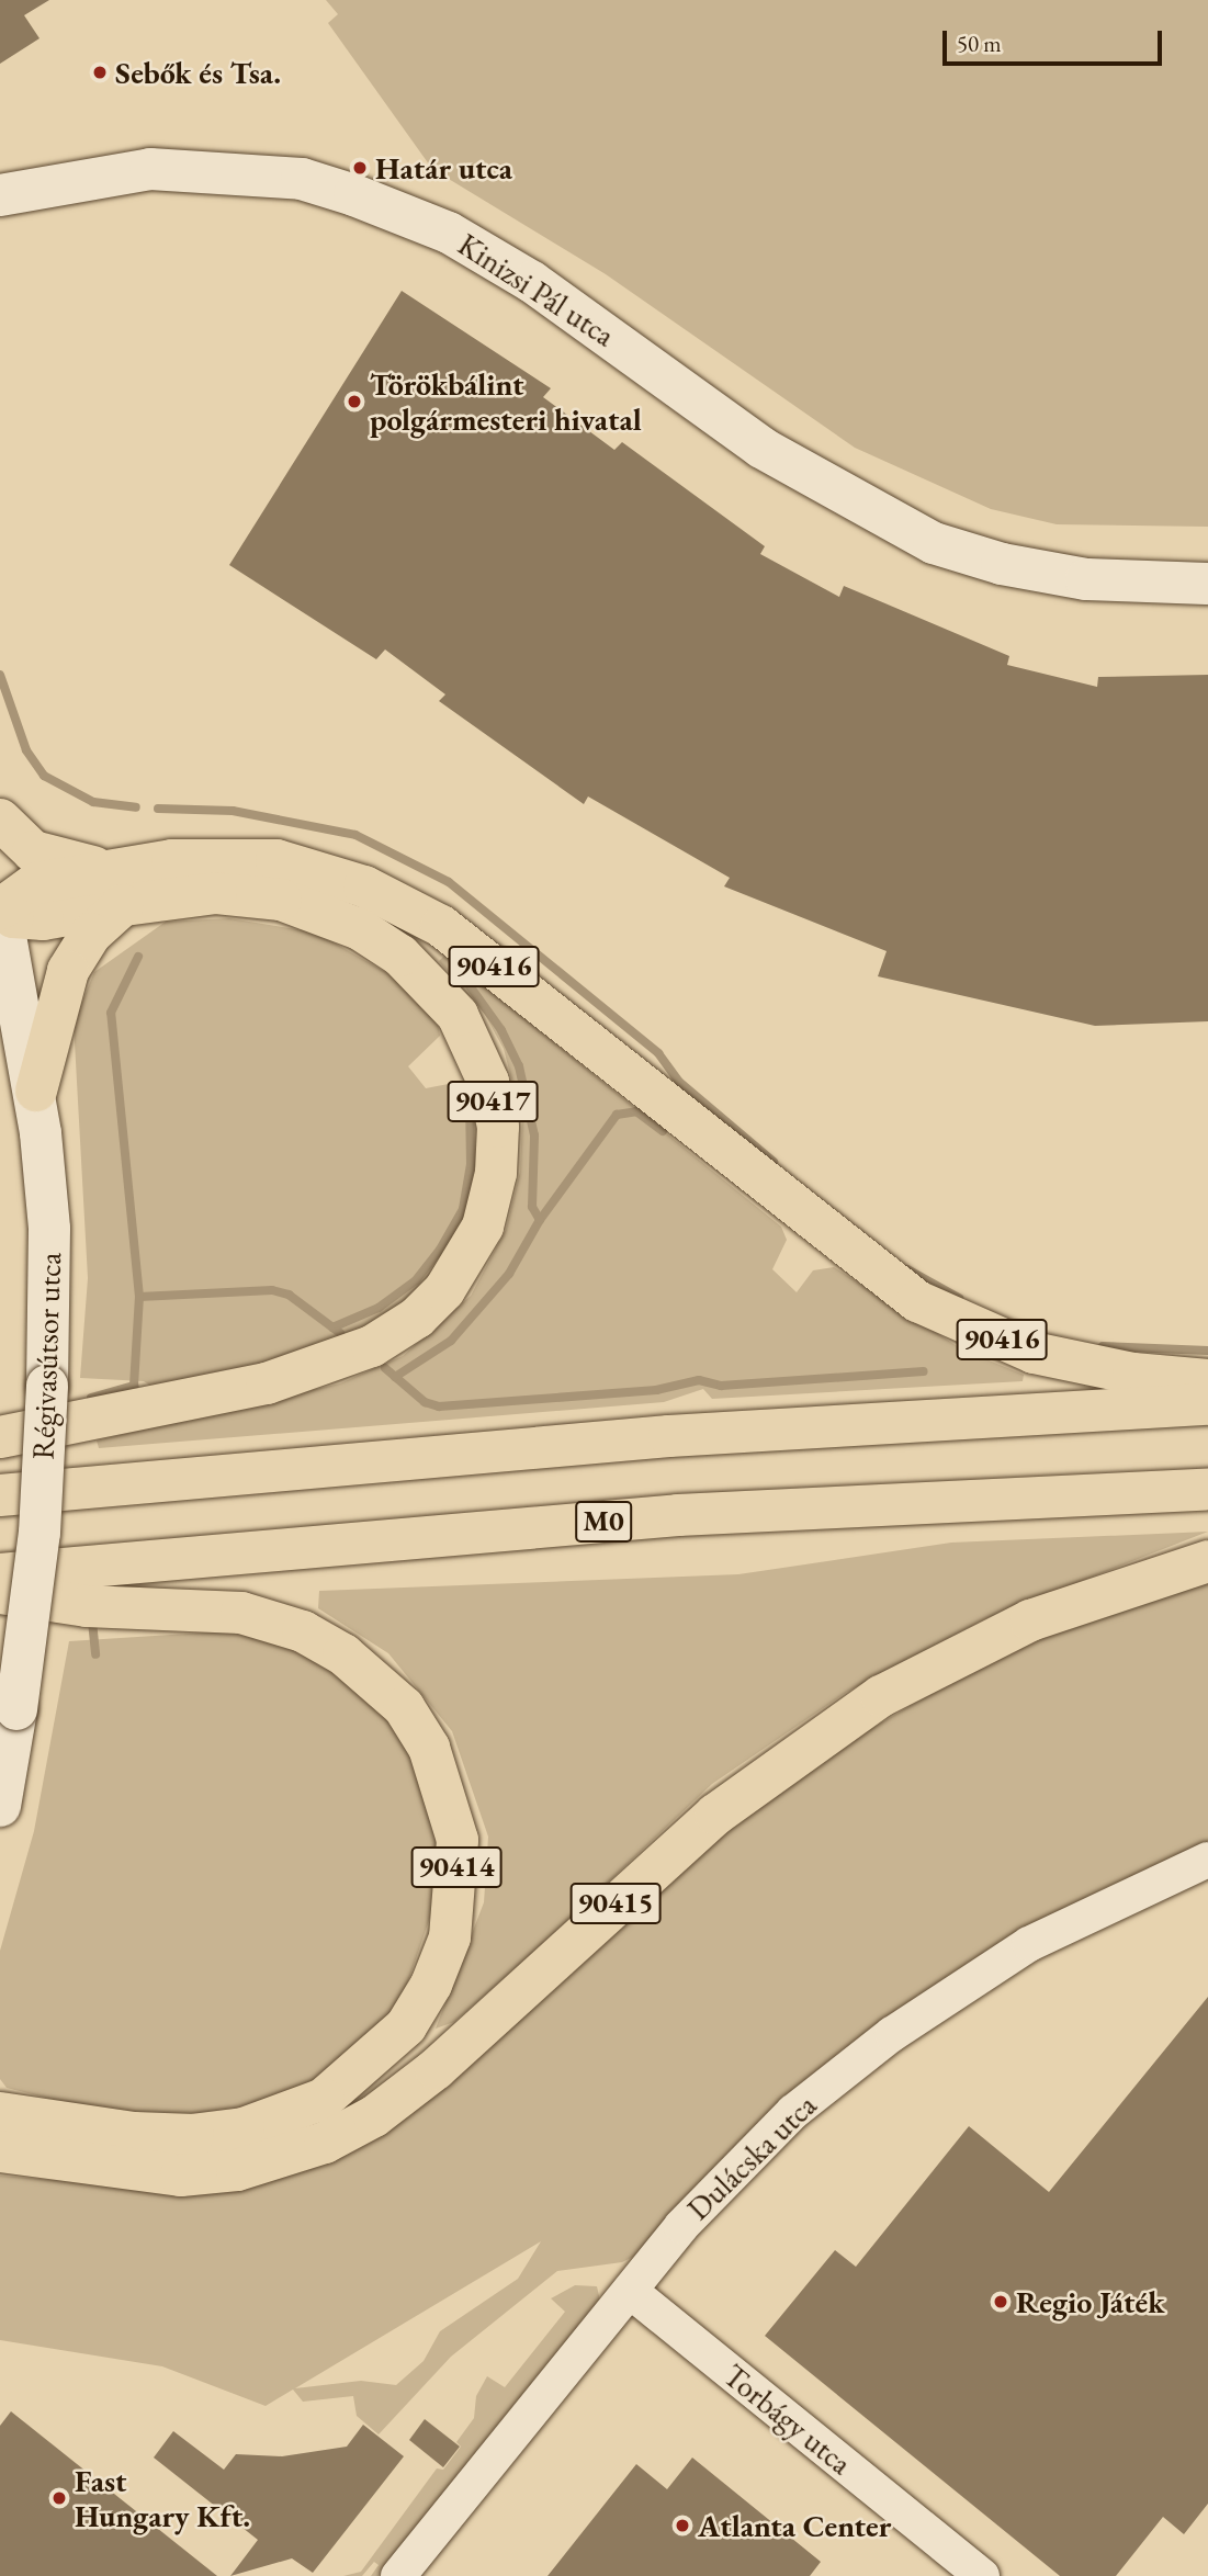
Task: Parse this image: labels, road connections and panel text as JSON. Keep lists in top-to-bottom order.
{
  "streets": {
    "highway": [
      "90416",
      "90417",
      "M0",
      "90414",
      "90415"
    ],
    "street": [
      "Kinizsi Pál utca",
      "Régivasútsor utca",
      "Dulácska utca",
      "Torbágy utca"
    ]
  },
  "crossings": [
    ["90416", "90417"],
    ["90416", "Régivasútsor utca"],
    ["90417", "Régivasútsor utca"],
    ["90414", "90415"],
    ["Dulácska utca", "Torbágy utca"]
  ],
  "places": [
    "Sebők és Tsa.",
    "Határ utca",
    "Törökbálint polgármesteri hivatal",
    "Regio Játék",
    "Fast Hungary Kft.",
    "Atlanta Center"
  ],
  "scale_bar": "50 m"
}
